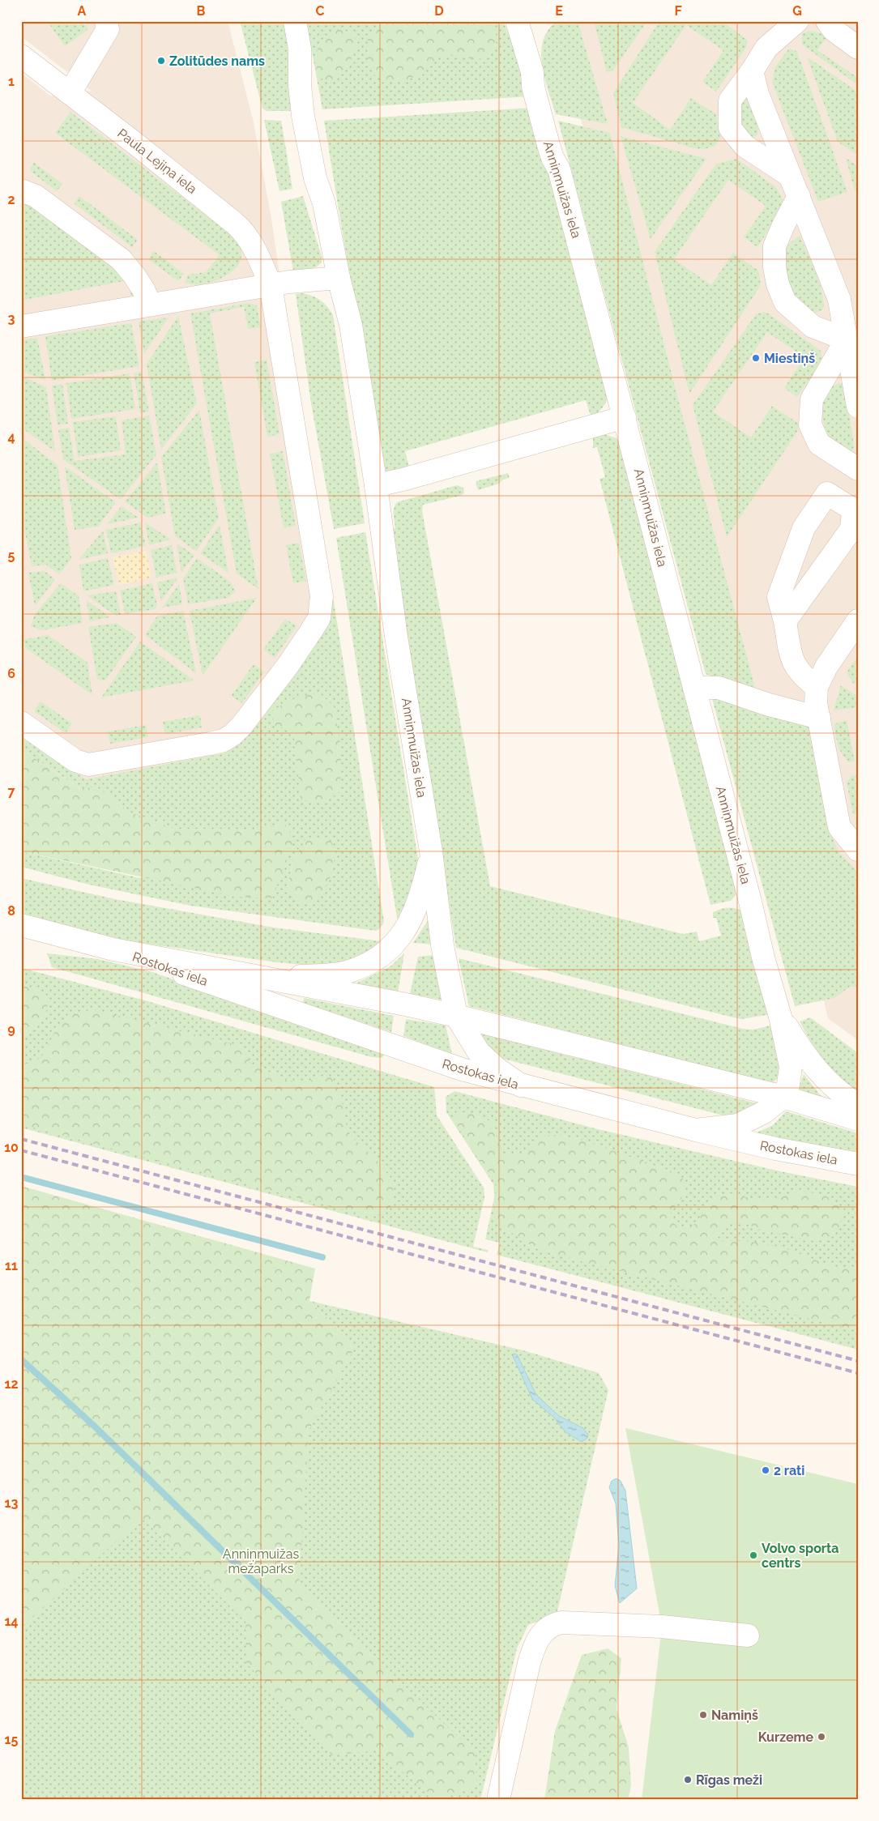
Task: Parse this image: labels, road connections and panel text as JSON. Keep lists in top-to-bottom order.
{
  "streets": {
    "street": ["Paula Lejiņa iela", "Anniņmuižas iela", "Rostokas iela"]
  },
  "crossings": [
    ["Anniņmuižas iela", "Rostokas iela"]
  ],
  "parks": ["Anniņmuižas mežaparks"],
  "places": [
    "Zolitūdes nams",
    "Miestiņš",
    "2 rati",
    "Volvo sporta centrs",
    "Namiņš",
    "Kurzeme",
    "Rīgas meži"
  ],
  "grid": {
    "columns": [
      "A",
      "B",
      "C",
      "D",
      "E",
      "F",
      "G"
    ],
    "rows": [
      "1",
      "2",
      "3",
      "4",
      "5",
      "6",
      "7",
      "8",
      "9",
      "10",
      "11",
      "12",
      "13",
      "14",
      "15"
    ]
  }
}
